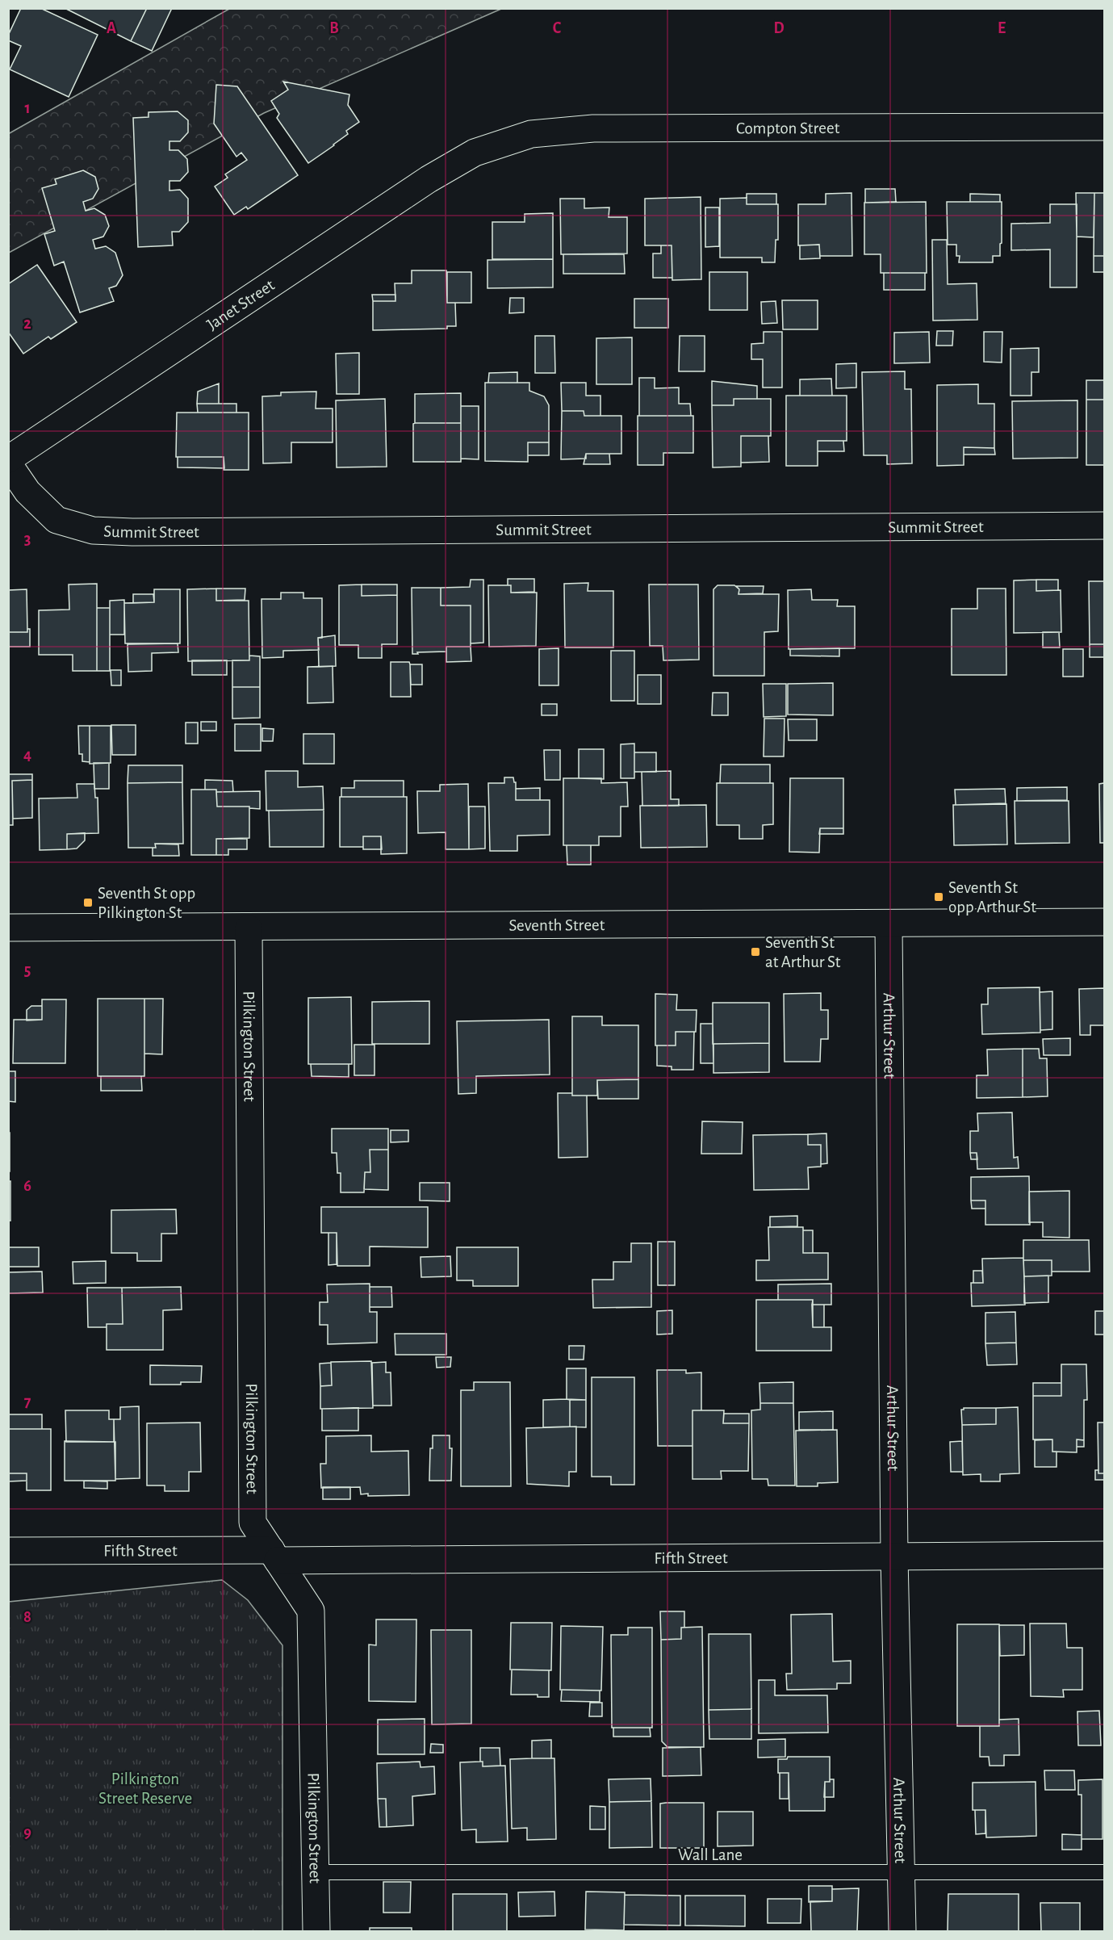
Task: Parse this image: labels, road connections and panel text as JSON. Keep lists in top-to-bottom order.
{
  "streets": {
    "street": [
      "Compton Street",
      "Janet Street",
      "Summit Street",
      "Seventh Street",
      "Arthur Street",
      "Pilkington Street",
      "Fifth Street"
    ],
    "lane": ["Wall Lane"]
  },
  "crossings": [
    ["Compton Street", "Janet Street"],
    ["Seventh Street", "Arthur Street"],
    ["Seventh Street", "Pilkington Street"],
    ["Arthur Street", "Fifth Street"],
    ["Arthur Street", "Wall Lane"],
    ["Pilkington Street", "Fifth Street"],
    ["Pilkington Street", "Wall Lane"]
  ],
  "parks": ["Pilkington Street Reserve"],
  "places": {
    "transit": ["Seventh St opp Arthur St", "Seventh St opp Pilkington St", "Seventh St at Arthur St"]
  },
  "grid": {
    "columns": [
      "A",
      "B",
      "C",
      "D",
      "E"
    ],
    "rows": [
      "1",
      "2",
      "3",
      "4",
      "5",
      "6",
      "7",
      "8",
      "9"
    ]
  }
}
